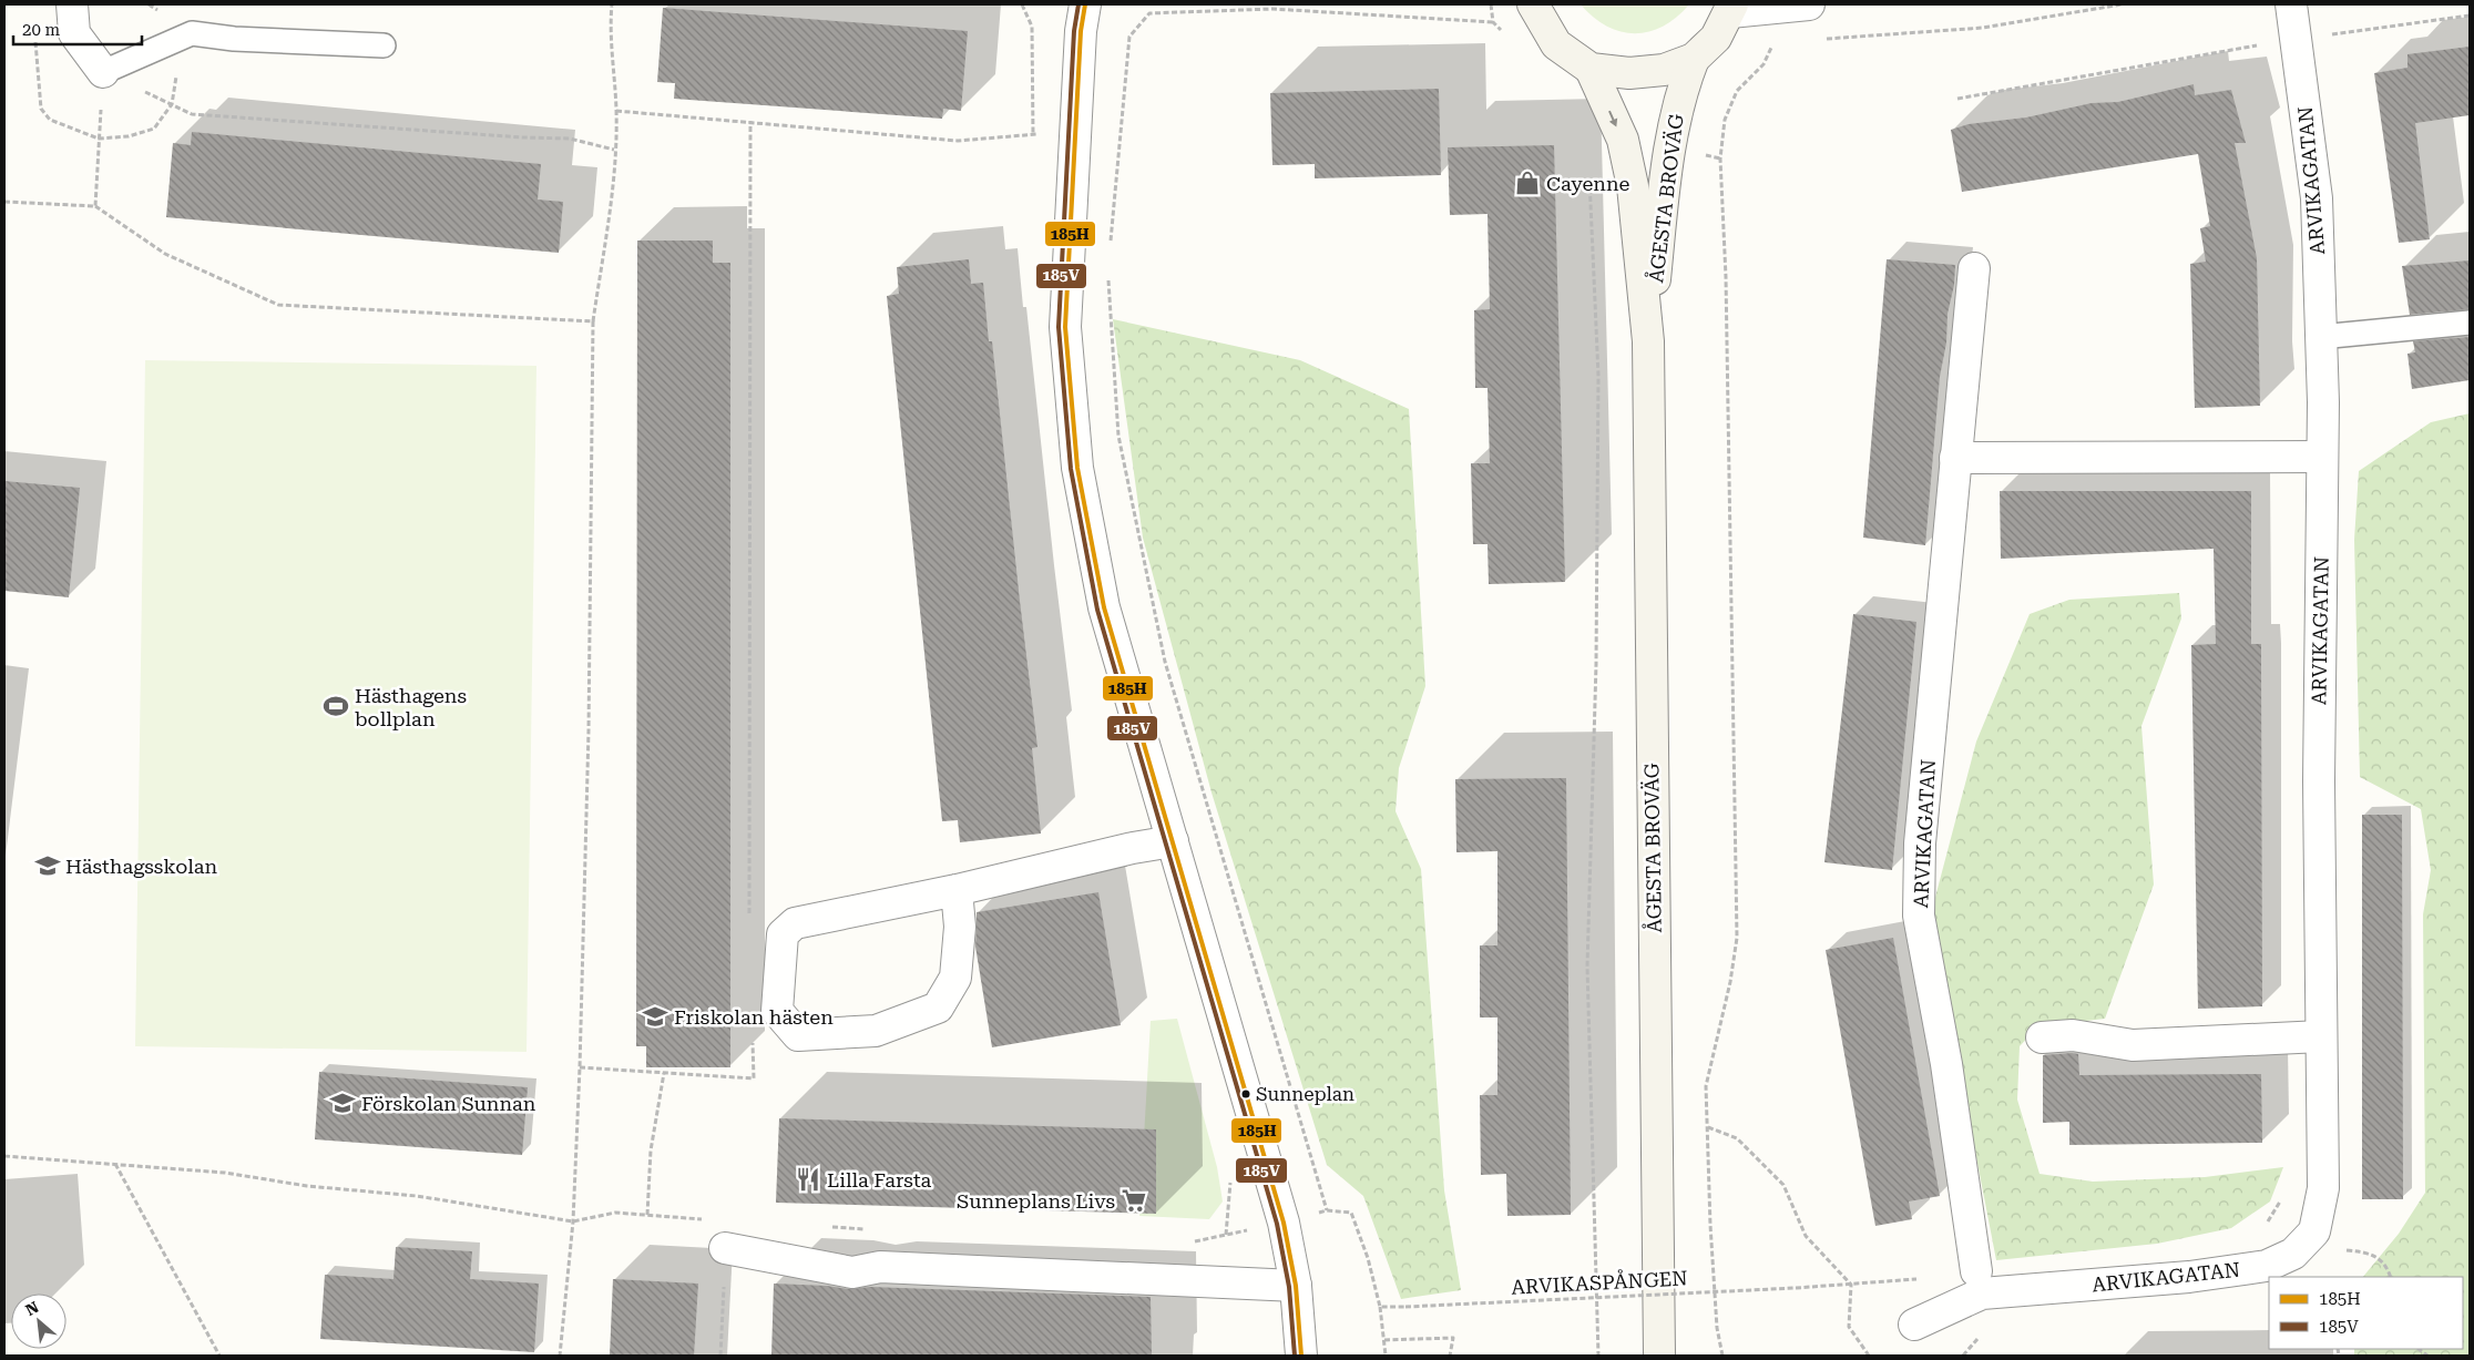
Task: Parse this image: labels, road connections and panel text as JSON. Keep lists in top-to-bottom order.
{
  "streets": {
    "main road": ["ÅGESTA BROVÄG"],
    "street": ["ARVIKAGATAN"],
    "path": ["ARVIKASPÅNGEN"]
  },
  "crossings": [
    ["ARVIKAGATAN", "ARVIKASPÅNGEN"]
  ],
  "places": {
    "shop": ["Cayenne"],
    "sports": ["Hästhagens bollplan"],
    "school or university": ["Hästhagsskolan", "Friskolan hästen", "Förskolan Sunnan"],
    "other": ["Sunneplan"],
    "restaurant": ["Lilla Farsta"],
    "supermarket": ["Sunneplans Livs"]
  },
  "lines": ["transit line 185H", "transit line 185V"],
  "legend": ["185H", "185V"],
  "scale_bar": "20 m",
  "north": "top left"
}
